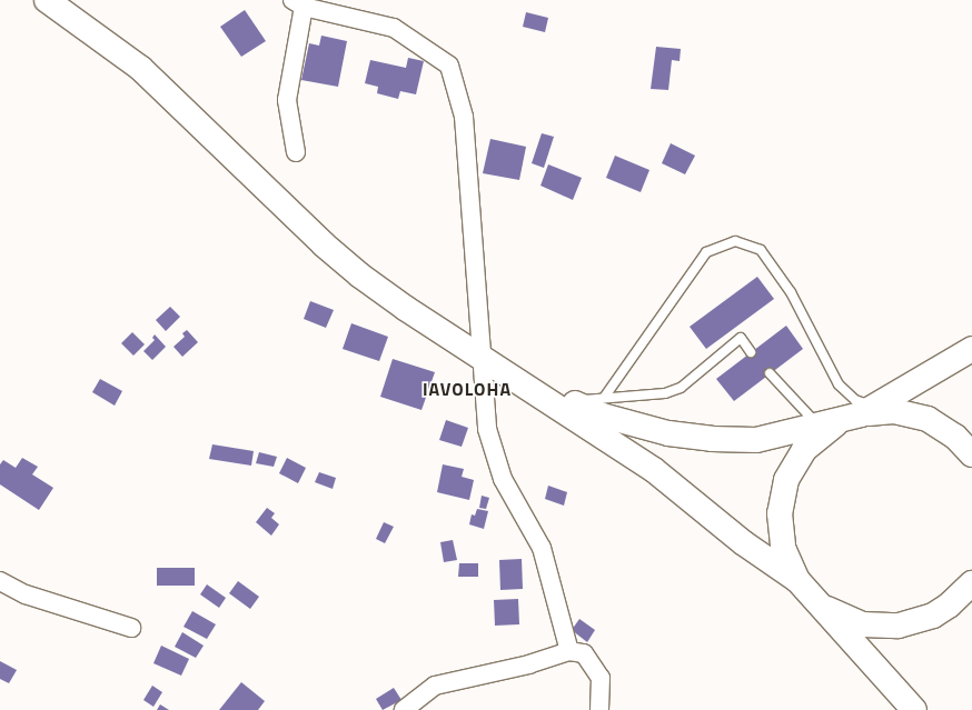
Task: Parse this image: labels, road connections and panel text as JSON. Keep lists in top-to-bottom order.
{
  "districts": ["IAVOLOHA"]
}
